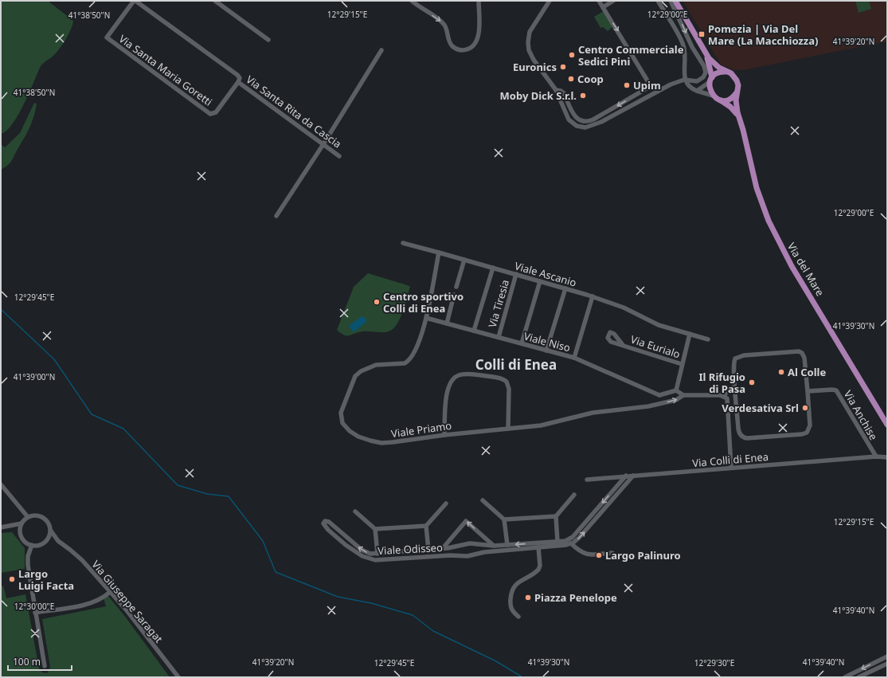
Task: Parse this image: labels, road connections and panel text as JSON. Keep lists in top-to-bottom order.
{
  "streets": {
    "main road": ["Via del Mare"],
    "street": [
      "Via Santa Maria Goretti",
      "Via Santa Rita da Cascia",
      "Viale Ascanio",
      "Via Tiresia",
      "Viale Niso",
      "Via Eurialo",
      "Via Anchise",
      "Viale Priamo",
      "Via Colli di Enea",
      "Viale Odisseo",
      "Via Giuseppe Saragat"
    ]
  },
  "crossings": [
    ["Via Santa Maria Goretti", "Via Santa Rita da Cascia"],
    ["Viale Ascanio", "Via Tiresia"],
    ["Via Tiresia", "Viale Niso"],
    ["Viale Niso", "Viale Priamo"],
    ["Via Anchise", "Via Colli di Enea"],
    ["Via Colli di Enea", "Viale Odisseo"]
  ],
  "districts": ["Colli di Enea"],
  "places": {
    "transit": ["Pomezia | Via Del Mare (La Macchiozza)"],
    "other": [
      "Centro Commerciale Sedici Pini",
      "Euronics",
      "Coop",
      "Upim",
      "Moby Dick S.r.l.",
      "Centro sportivo Colli di Enea",
      "Al Colle",
      "Il Rifugio di Pasa",
      "Verdesativa Srl",
      "Largo Palinuro",
      "Largo Luigi Facta",
      "Piazza Penelope"
    ]
  },
  "scale_bar": "100 m",
  "coordinates": [
    "12°29'15\"E",
    "12°29'00\"E",
    "41°38'50\"N",
    "41°39'20\"N",
    "12°29'45\"E",
    "41°39'30\"N",
    "41°39'00\"N",
    "12°30'00\"E",
    "41°39'40\"N",
    "12°29'30\"E"
  ]
}
